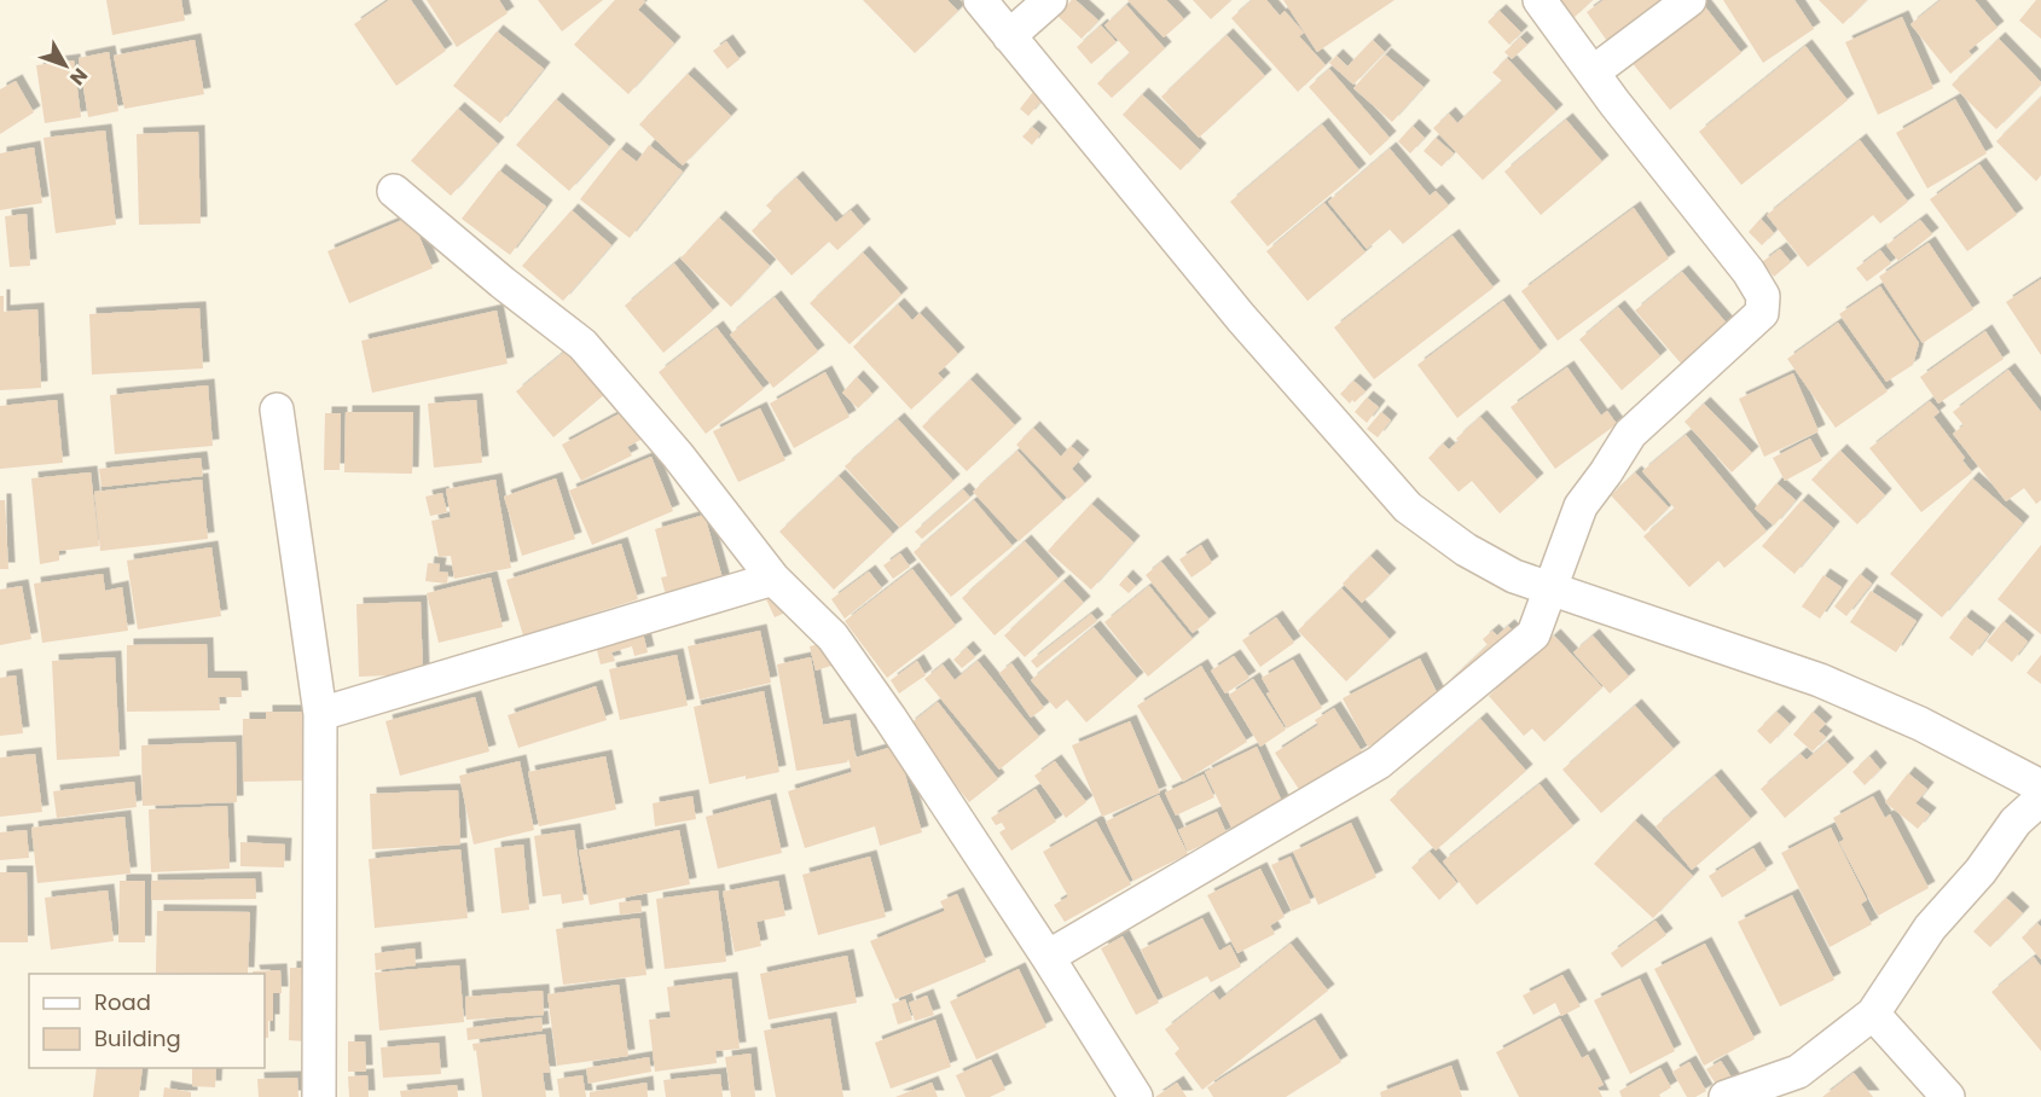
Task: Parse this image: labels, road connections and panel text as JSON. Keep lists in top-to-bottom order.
{
  "legend": ["Road", "Building"],
  "north": "bottom right"
}
